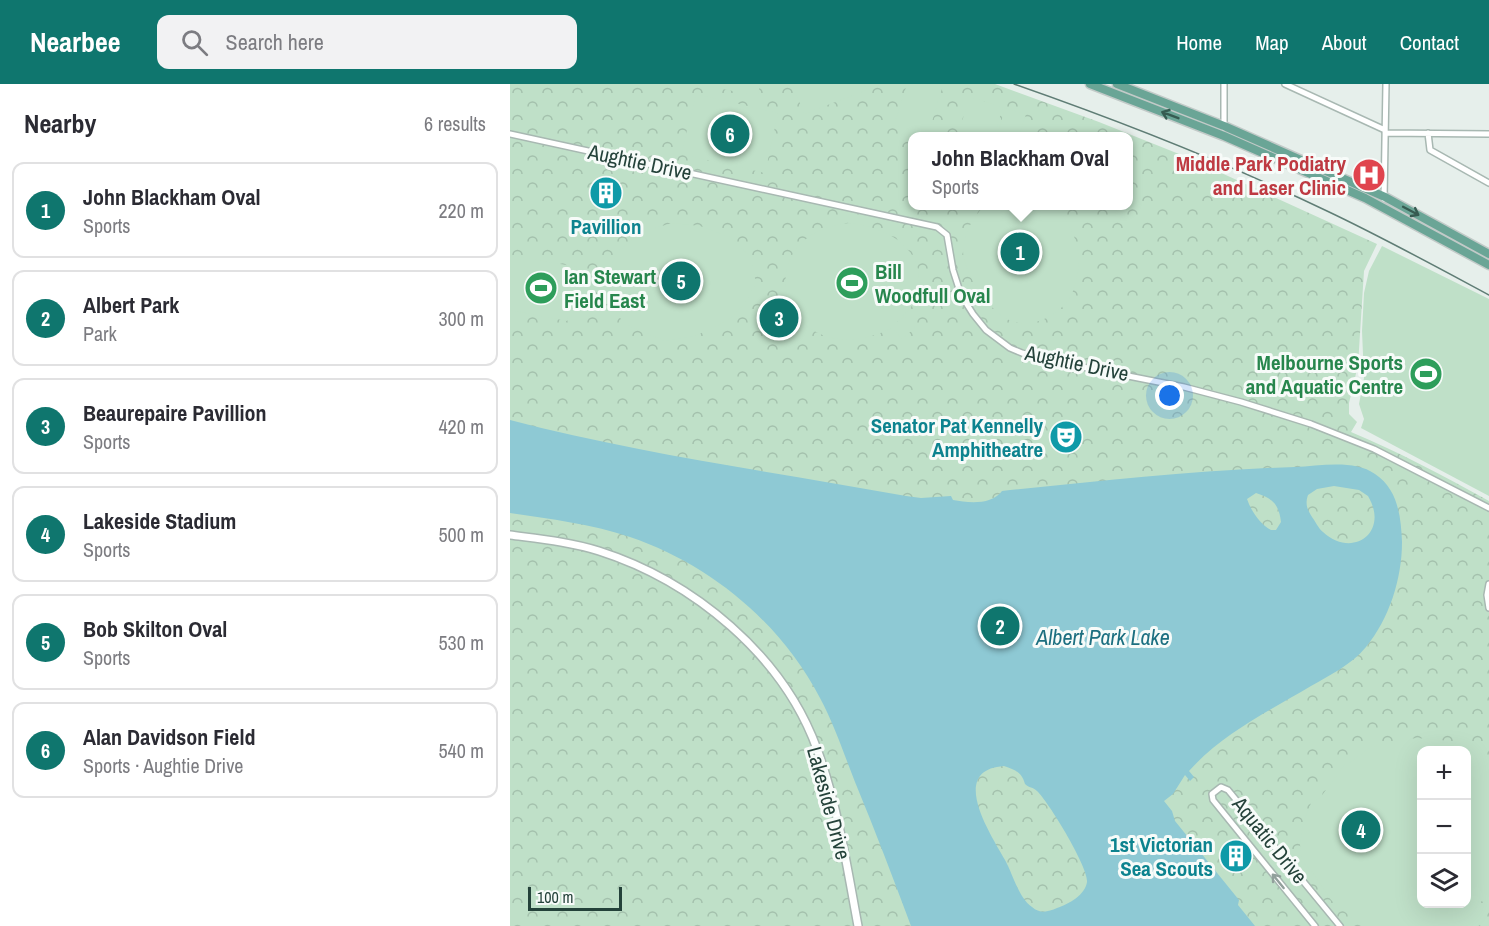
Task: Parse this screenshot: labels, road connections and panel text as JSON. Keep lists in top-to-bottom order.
{
  "streets": {
    "street": ["Aughtie Drive", "Lakeside Drive", "Aquatic Drive"]
  },
  "water": ["Albert Park Lake"],
  "places": {
    "hospital": ["Middle Park Podiatry and Laser Clinic"],
    "building": ["Pavillion", "1st Victorian Sea Scouts"],
    "sports": ["Bill Woodfull Oval", "Ian Stewart Field East", "Melbourne Sports and Aquatic Centre"],
    "theatre": ["Senator Pat Kennelly Amphitheatre"]
  },
  "scale_bar": "100 m",
  "page": {
    "header": "Nearbee",
    "search": "Search here",
    "nav": [
      "Home",
      "Map",
      "About",
      "Contact"
    ],
    "heading": ["Nearby", "6 results"],
    "pins": [
      "6",
      "1",
      "5",
      "3",
      "2",
      "4"
    ],
    "popup": ["John Blackham Oval", "Sports"],
    "list": [
      {
        "mark": "1",
        "name": "John Blackham Oval",
        "note": "Sports",
        "value": "220 m"
      },
      {
        "mark": "2",
        "name": "Albert Park",
        "note": "Park",
        "value": "300 m"
      },
      {
        "mark": "3",
        "name": "Beaurepaire Pavillion",
        "note": "Sports",
        "value": "420 m"
      },
      {
        "mark": "4",
        "name": "Lakeside Stadium",
        "note": "Sports",
        "value": "500 m"
      },
      {
        "mark": "5",
        "name": "Bob Skilton Oval",
        "note": "Sports",
        "value": "530 m"
      },
      {
        "mark": "6",
        "name": "Alan Davidson Field",
        "note": "Sports · Aughtie Drive",
        "value": "540 m"
      }
    ],
    "map_buttons": ["+", "−"],
    "scale": "100 m"
  }
}
